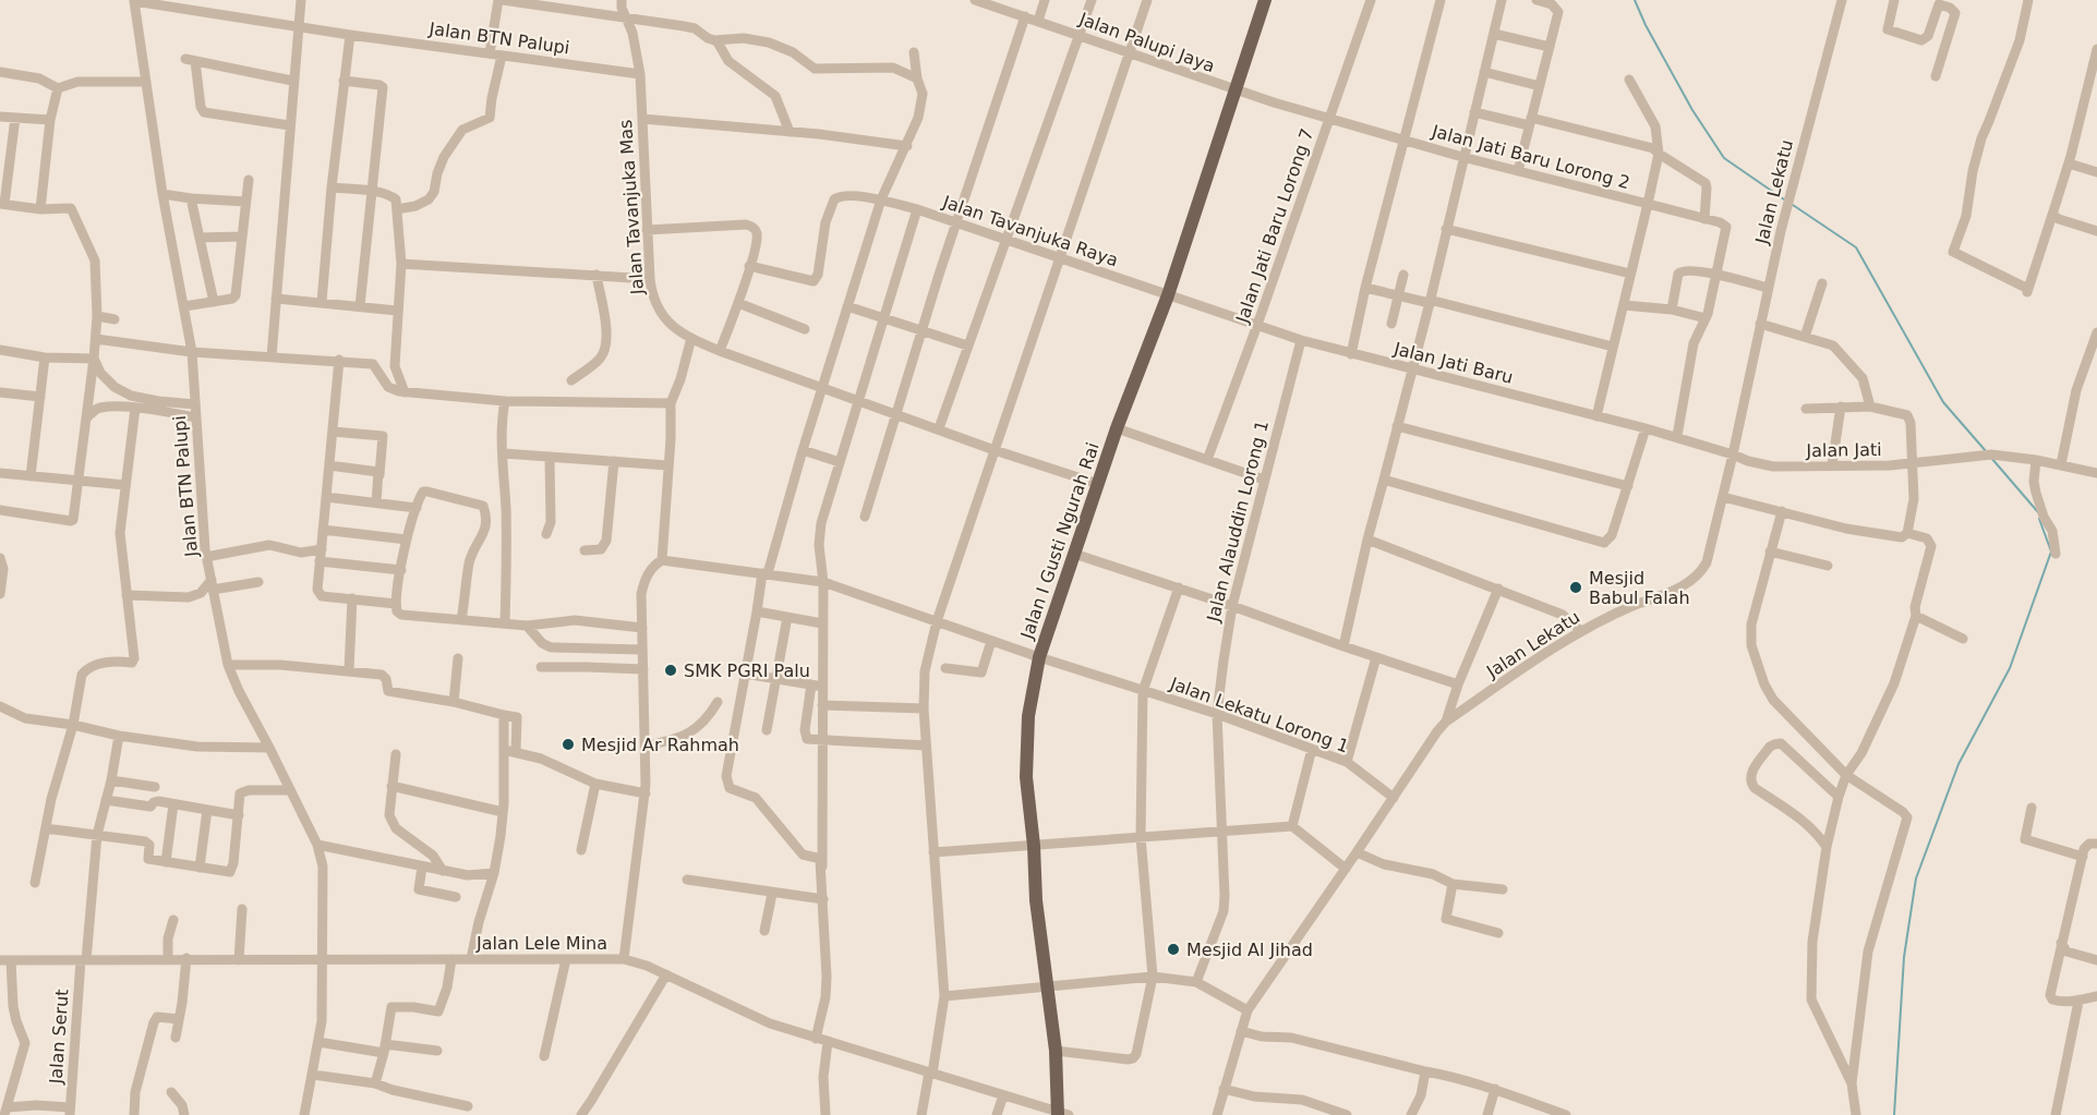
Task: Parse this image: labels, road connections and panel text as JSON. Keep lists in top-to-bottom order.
{
  "streets": {
    "main road": ["Jalan I Gusti Ngurah Rai"],
    "street": [
      "Jalan BTN Palupi",
      "Jalan Palupi Jaya",
      "Jalan Jati Baru Lorong 2",
      "Jalan Lekatu",
      "Jalan Tavanjuka Mas",
      "Jalan Jati Baru Lorong 7",
      "Jalan Tavanjuka Raya",
      "Jalan Jati Baru",
      "Jalan Jati",
      "Jalan Alauddin Lorong 1",
      "Jalan Lekatu Lorong 1",
      "Jalan Lele Mina",
      "Jalan Serut"
    ]
  },
  "crossings": [
    ["Jalan BTN Palupi", "Jalan Tavanjuka Mas"],
    ["Jalan BTN Palupi", "Jalan Lele Mina"],
    ["Jalan Palupi Jaya", "Jalan Jati Baru Lorong 2"],
    ["Jalan Palupi Jaya", "Jalan I Gusti Ngurah Rai"],
    ["Jalan Jati Baru Lorong 2", "Jalan Jati Baru Lorong 7"],
    ["Jalan Jati Baru Lorong 2", "Jalan Jati Baru"],
    ["Jalan Jati Baru Lorong 2", "Jalan I Gusti Ngurah Rai"],
    ["Jalan Lekatu", "Jalan Jati Baru"],
    ["Jalan Lekatu", "Jalan Jati"],
    ["Jalan Lekatu", "Jalan Lekatu Lorong 1"],
    ["Jalan Tavanjuka Mas", "Jalan I Gusti Ngurah Rai"],
    ["Jalan Jati Baru Lorong 7", "Jalan Jati Baru"],
    ["Jalan Tavanjuka Raya", "Jalan Jati Baru"],
    ["Jalan Tavanjuka Raya", "Jalan I Gusti Ngurah Rai"],
    ["Jalan Jati Baru", "Jalan Jati"],
    ["Jalan Jati Baru", "Jalan Alauddin Lorong 1"],
    ["Jalan Jati Baru", "Jalan I Gusti Ngurah Rai"],
    ["Jalan Alauddin Lorong 1", "Jalan Lekatu Lorong 1"],
    ["Jalan I Gusti Ngurah Rai", "Jalan Lekatu Lorong 1"],
    ["Jalan I Gusti Ngurah Rai", "Jalan Lele Mina"],
    ["Jalan Lele Mina", "Jalan Serut"]
  ],
  "places": [
    "Mesjid Babul Falah",
    "SMK PGRI Palu",
    "Mesjid Ar Rahmah",
    "Mesjid Al Jihad"
  ]
}
